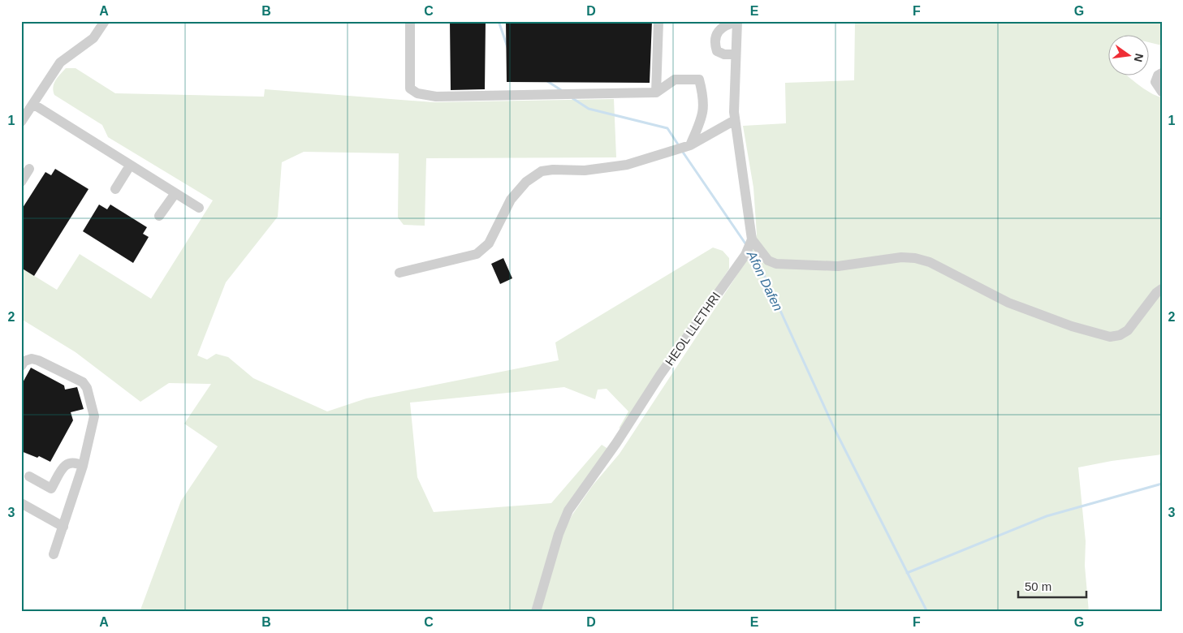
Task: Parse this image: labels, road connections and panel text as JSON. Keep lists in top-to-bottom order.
{
  "streets": {
    "street": ["HEOL LLETHRI"]
  },
  "water": ["Afon Dafen"],
  "scale_bar": "50 m",
  "north": "right",
  "grid": {
    "columns": [
      "A",
      "B",
      "C",
      "D",
      "E",
      "F",
      "G"
    ],
    "rows": ["1", "2", "3"]
  }
}
